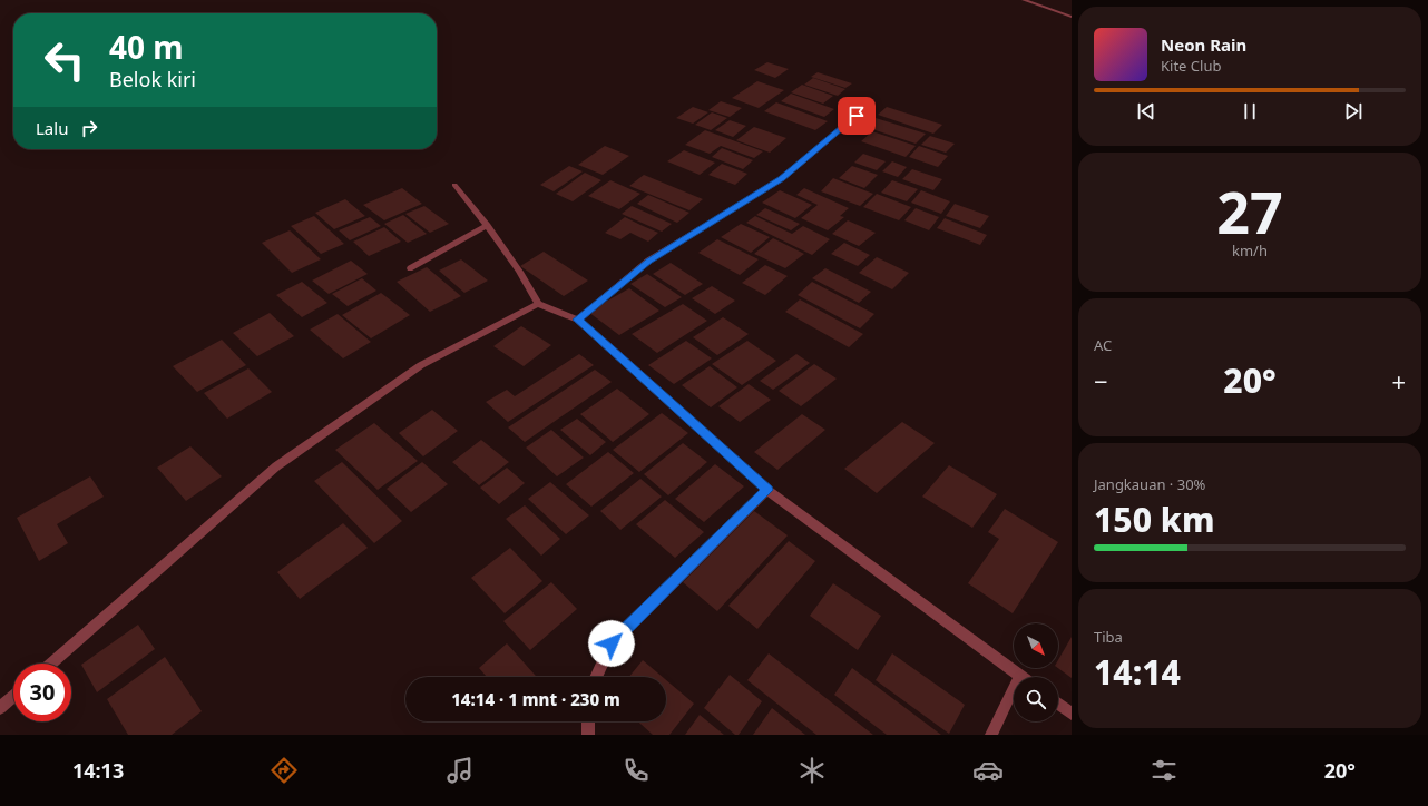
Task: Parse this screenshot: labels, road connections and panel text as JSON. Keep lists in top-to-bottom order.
{
  "north": "bottom right",
  "page": {
    "turn": ["40 m", "Belok kiri"],
    "song": ["Neon Rain", "Kite Club"],
    "then": "Lalu",
    "tile": [
      ["27", "km/h"],
      "AC",
      ["Jangkauan · 30%", "150 km"],
      ["Tiba", "14:14"]
    ],
    "heat": ["−", "20°", "+"],
    "limit": "30",
    "trip": "14:14 · 1 mnt · 230 m",
    "tabs": ["14:13", "20°"]
  }
}
